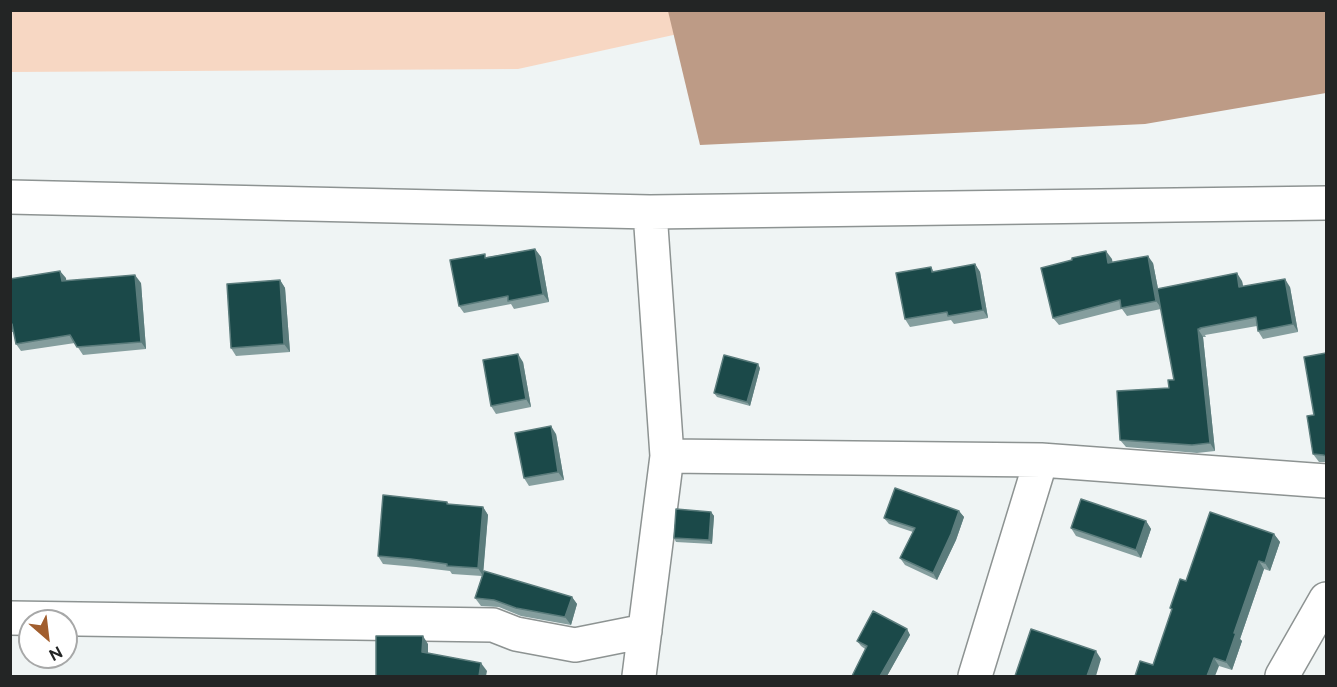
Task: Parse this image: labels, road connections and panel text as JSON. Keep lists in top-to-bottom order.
{
  "north": "bottom right"
}
